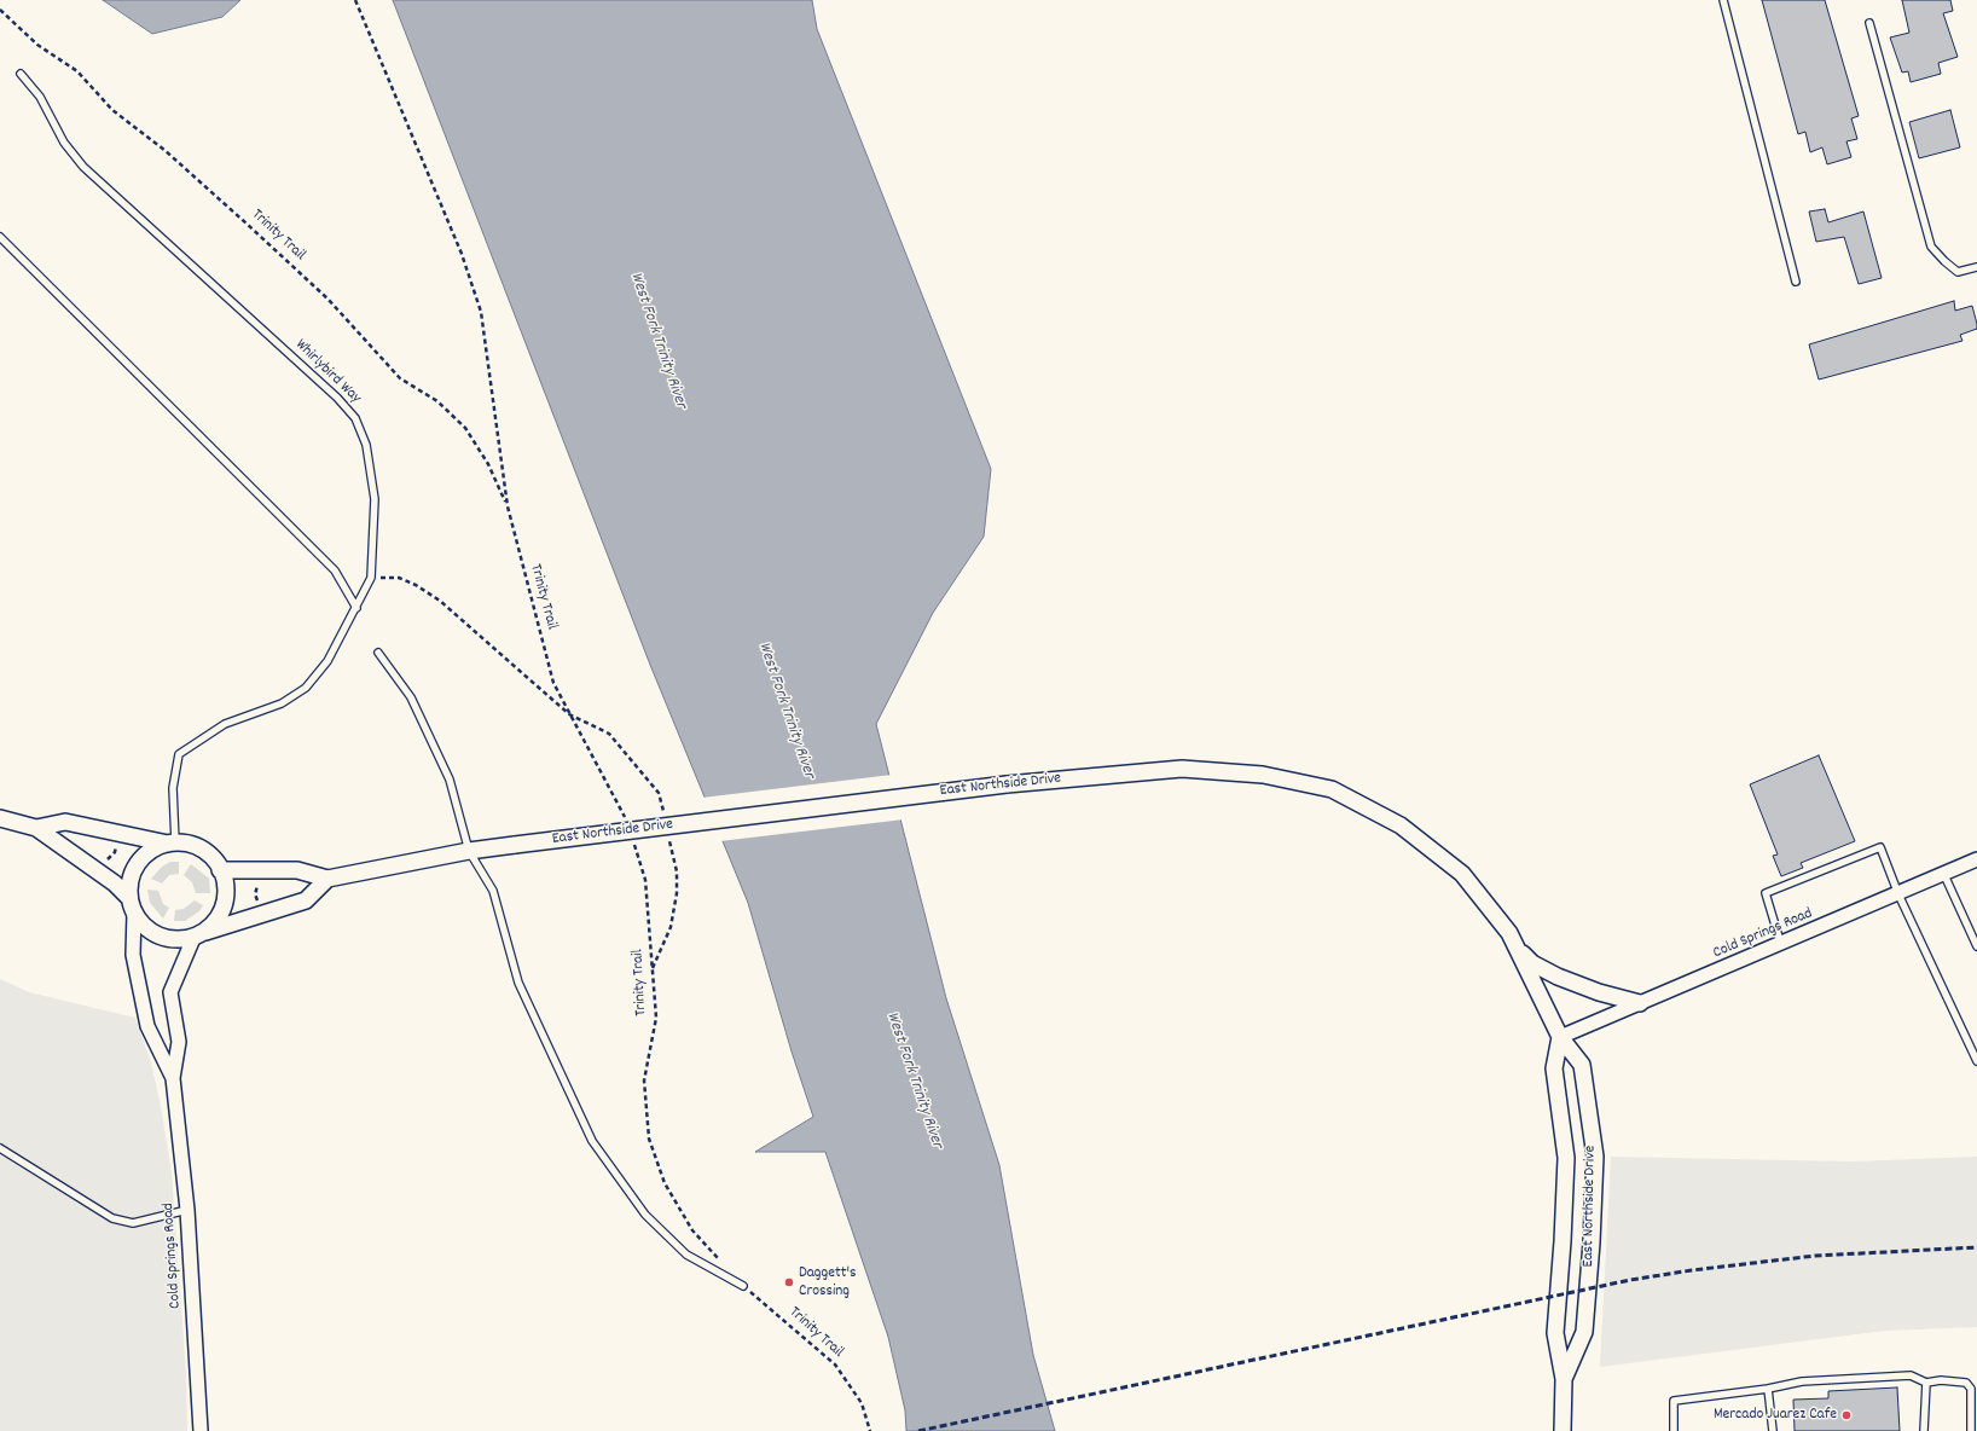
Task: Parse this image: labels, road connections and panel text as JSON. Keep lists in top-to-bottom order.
{
  "streets": {
    "street": ["East Northside Drive", "Cold Springs Road"],
    "lane": ["Whirlybird Way"],
    "path": ["Trinity Trail"]
  },
  "crossings": [
    ["Whirlybird Way", "East Northside Drive"],
    ["Whirlybird Way", "Cold Springs Road"],
    ["East Northside Drive", "Cold Springs Road"]
  ],
  "water": ["West Fork Trinity River"],
  "places": ["Daggett's Crossing", "Mercado Juarez Cafe"]
}
